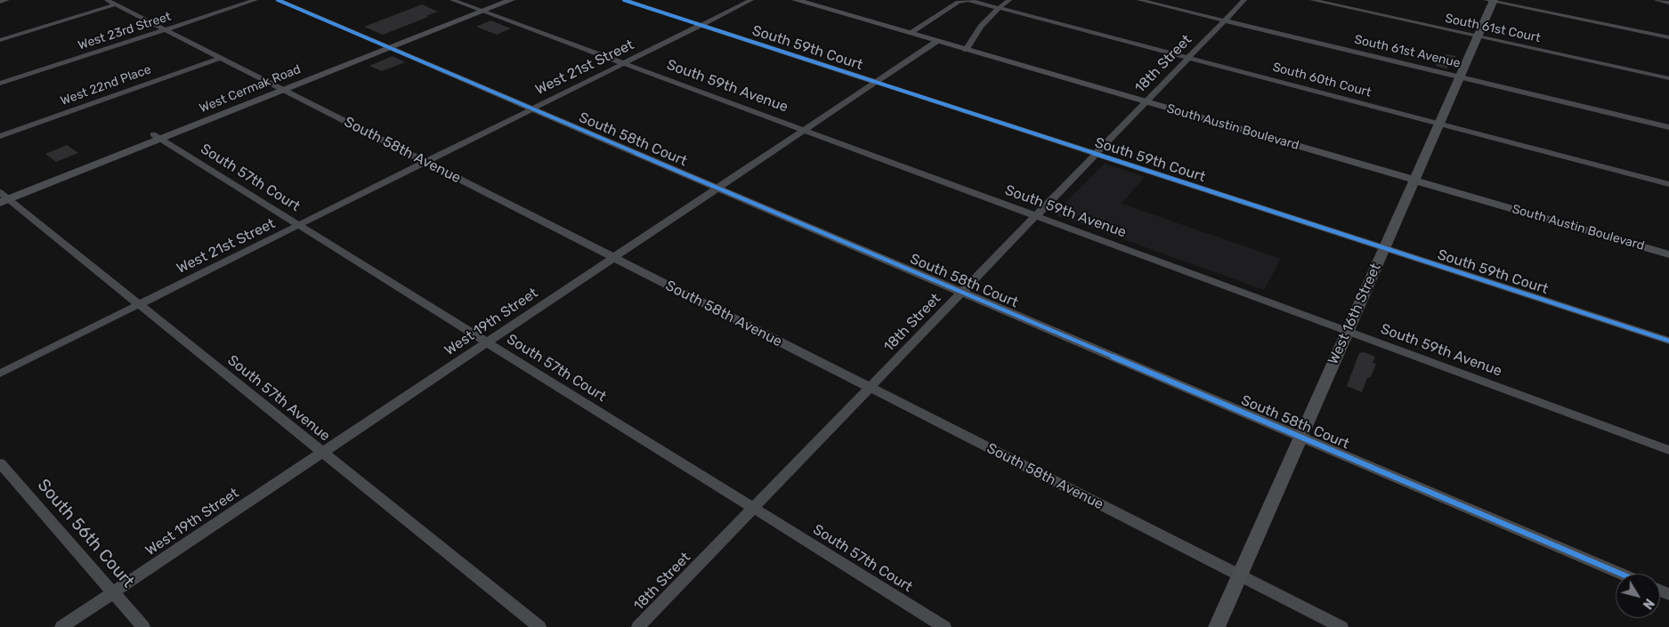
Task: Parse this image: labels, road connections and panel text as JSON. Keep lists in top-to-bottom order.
{
  "streets": {
    "street": [
      "South 61st Court",
      "West 23rd Street",
      "South 59th Court",
      "South 61st Avenue",
      "18th Street",
      "West 21st Street",
      "South 60th Court",
      "West 22nd Place",
      "South 59th Avenue",
      "West Cermak Road",
      "South Austin Boulevard",
      "South 58th Court",
      "South 58th Avenue",
      "South 57th Court",
      "West 16th Street",
      "West 19th Street",
      "South 57th Avenue",
      "South 56th Court"
    ]
  },
  "crossings": [
    ["South 61st Court", "West 16th Street"],
    ["West 23rd Street", "South 58th Avenue"],
    ["South 59th Court", "18th Street"],
    ["South 59th Court", "West 21st Street"],
    ["South 59th Court", "West 16th Street"],
    ["South 59th Court", "West 19th Street"],
    ["South 61st Avenue", "18th Street"],
    ["South 61st Avenue", "West 16th Street"],
    ["18th Street", "South 60th Court"],
    ["18th Street", "South 59th Avenue"],
    ["18th Street", "South Austin Boulevard"],
    ["18th Street", "South 58th Court"],
    ["18th Street", "South 58th Avenue"],
    ["18th Street", "South 57th Court"],
    ["West 21st Street", "South 59th Avenue"],
    ["West 21st Street", "South 58th Court"],
    ["West 21st Street", "South 58th Avenue"],
    ["West 21st Street", "South 57th Court"],
    ["West 21st Street", "South 57th Avenue"],
    ["South 60th Court", "West 16th Street"],
    ["West 22nd Place", "South 58th Avenue"],
    ["South 59th Avenue", "West Cermak Road"],
    ["South 59th Avenue", "West 16th Street"],
    ["South 59th Avenue", "West 19th Street"],
    ["West Cermak Road", "South 58th Court"],
    ["West Cermak Road", "South 58th Avenue"],
    ["West Cermak Road", "South 57th Court"],
    ["West Cermak Road", "South 57th Avenue"],
    ["South Austin Boulevard", "West 16th Street"],
    ["South Austin Boulevard", "West 19th Street"],
    ["South 58th Court", "West 16th Street"],
    ["South 58th Court", "West 19th Street"],
    ["South 58th Avenue", "West 16th Street"],
    ["South 58th Avenue", "West 19th Street"],
    ["South 57th Court", "West 19th Street"],
    ["West 19th Street", "South 57th Avenue"],
    ["West 19th Street", "South 56th Court"]
  ],
  "north": "bottom right"
}
